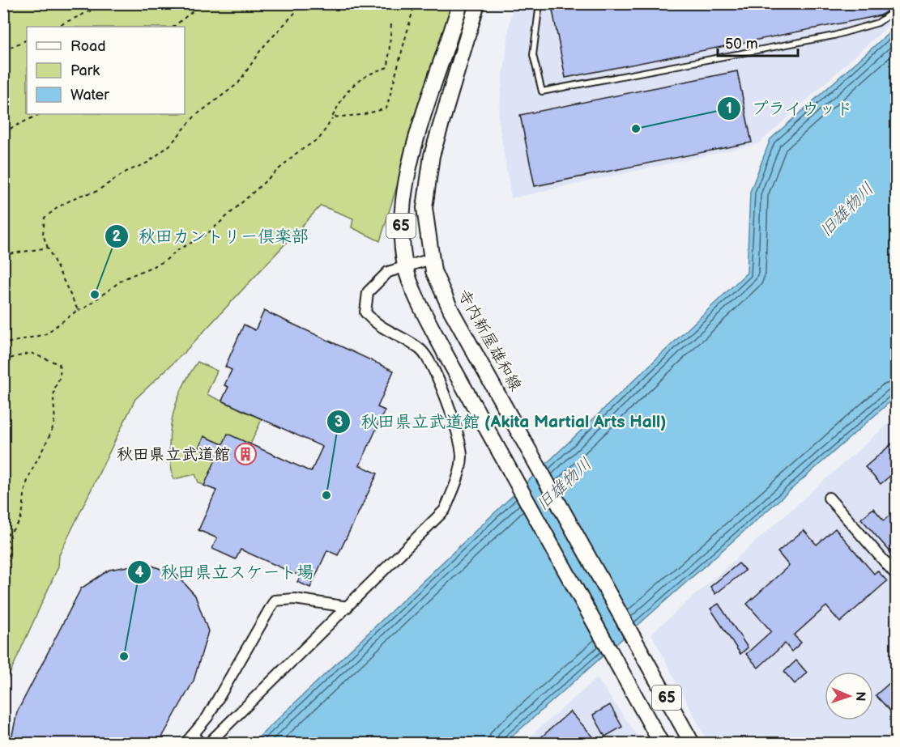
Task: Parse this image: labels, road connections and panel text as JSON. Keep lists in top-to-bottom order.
{
  "streets": {
    "main road": ["65", "寺内新屋雄和線"]
  },
  "water": ["旧雄物川"],
  "places": {
    "other": [
      "プライウッド",
      "秋田カントリー倶楽部",
      "秋田県立武道館 (Akita Martial Arts Hall)",
      "秋田県立スケート場"
    ],
    "building": ["秋田県立武道館"]
  },
  "legend": ["Road", "Park", "Water"],
  "scale_bar": "50 m",
  "north": "right"
}
